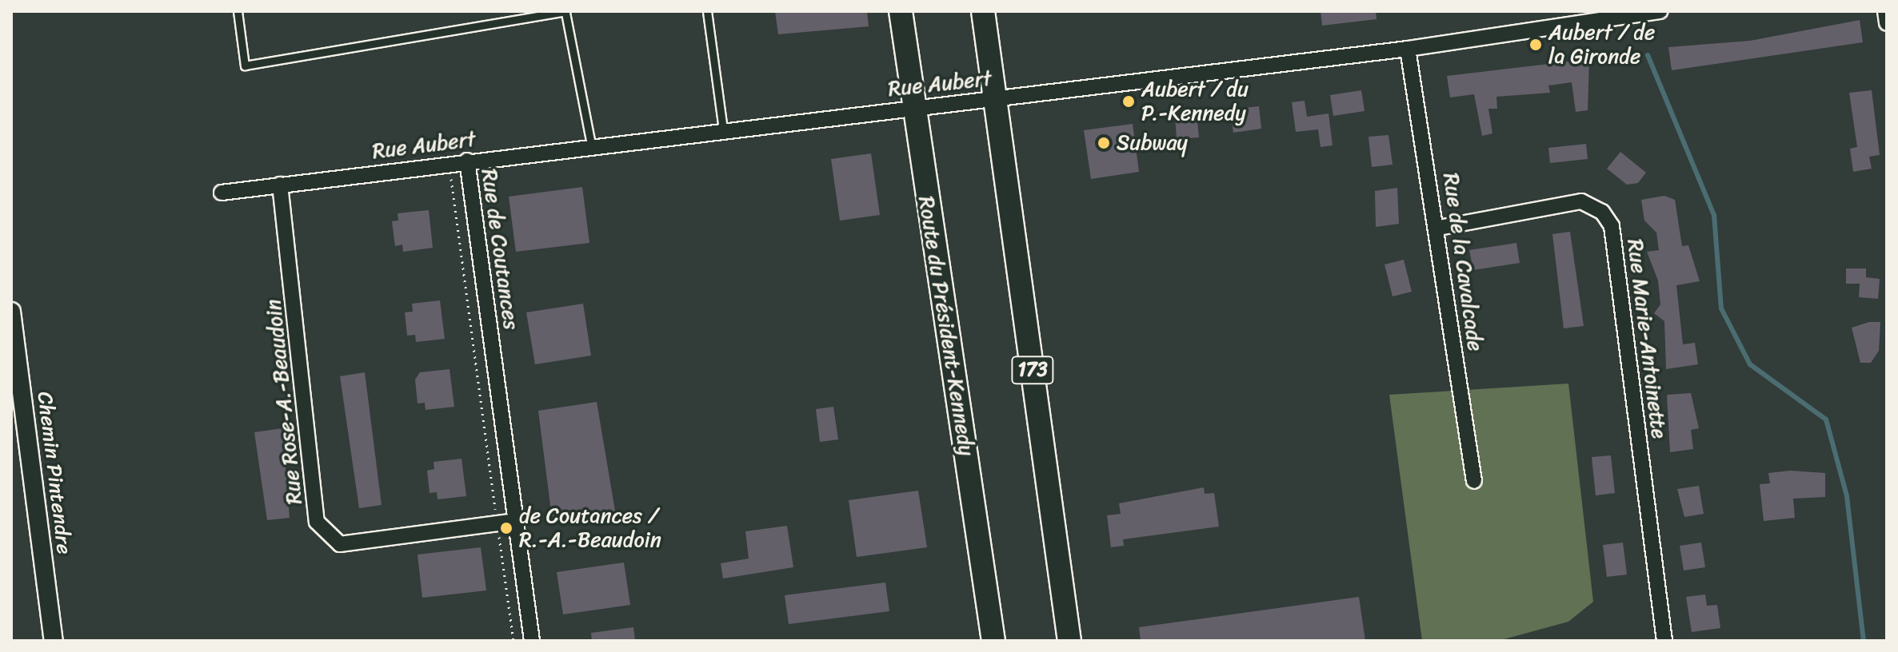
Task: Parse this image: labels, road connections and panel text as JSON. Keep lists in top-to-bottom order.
{
  "streets": {
    "main road": ["Route du Président-Kennedy", "173"],
    "street": [
      "Rue Aubert",
      "Rue de Coutances",
      "Rue de la Cavalcade",
      "Rue Marie-Antoinette",
      "Rue Rose-A.-Beaudoin",
      "Chemin Pintendre"
    ]
  },
  "crossings": [
    ["Rue Aubert", "Rue de Coutances"],
    ["Rue Aubert", "Rue de la Cavalcade"],
    ["Rue Aubert", "Route du Président-Kennedy"],
    ["Rue Aubert", "173"],
    ["Rue Aubert", "Rue Rose-A.-Beaudoin"],
    ["Rue de Coutances", "Rue Rose-A.-Beaudoin"],
    ["Rue de la Cavalcade", "Rue Marie-Antoinette"]
  ],
  "places": [
    "Aubert / de la Gironde",
    "Aubert / du P.-Kennedy",
    "Subway",
    "de Coutances / R.-A.-Beaudoin"
  ]
}
